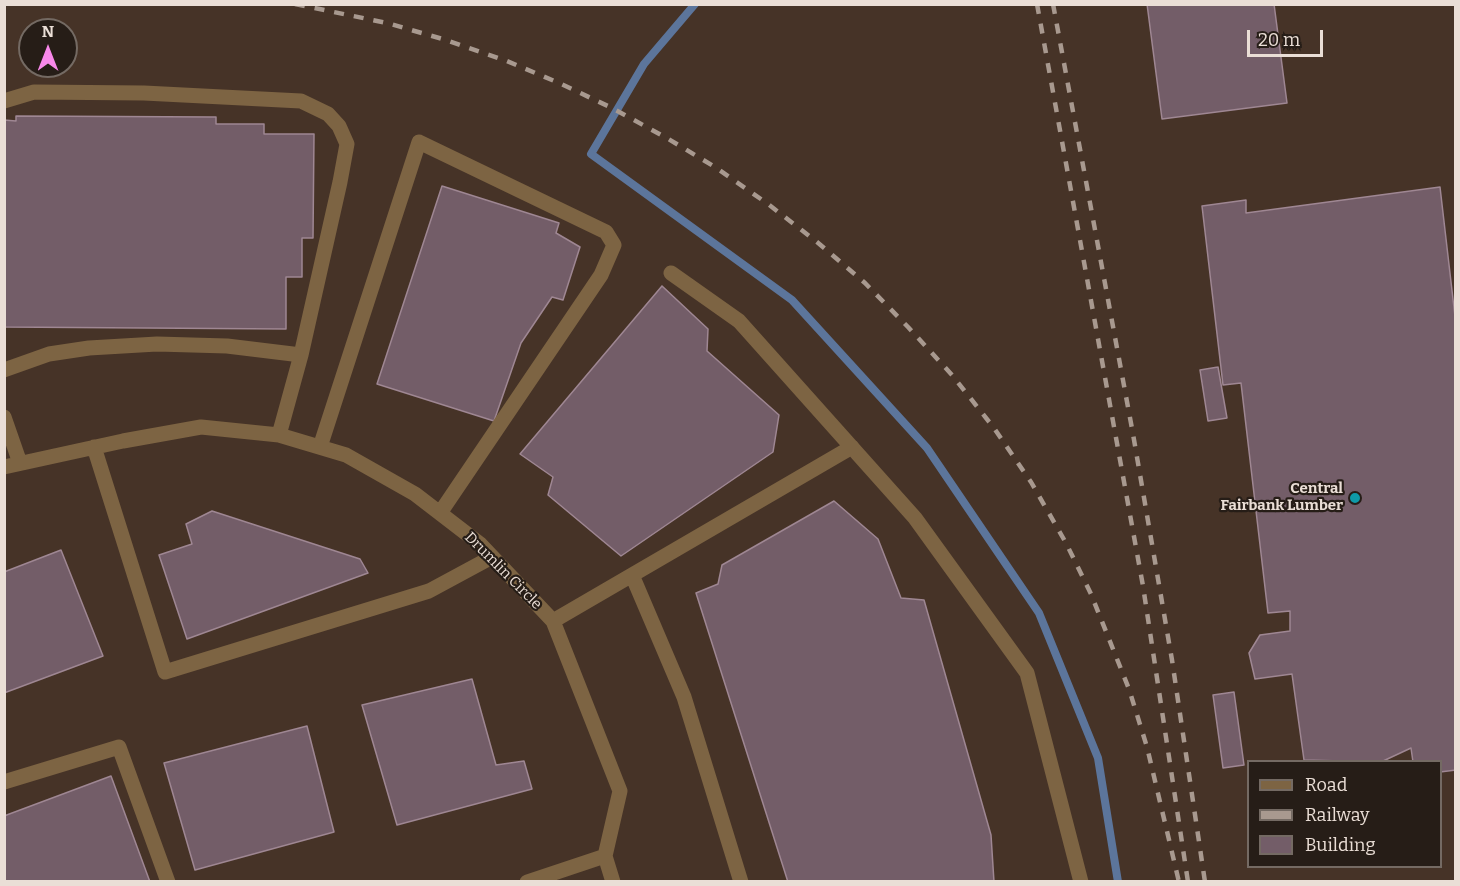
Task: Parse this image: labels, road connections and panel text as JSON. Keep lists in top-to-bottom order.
{
  "streets": {
    "street": ["Drumlin Circle"]
  },
  "places": ["Central Fairbank Lumber"],
  "legend": ["Road", "Railway", "Building"],
  "scale_bar": "20 m",
  "north": "top"
}
